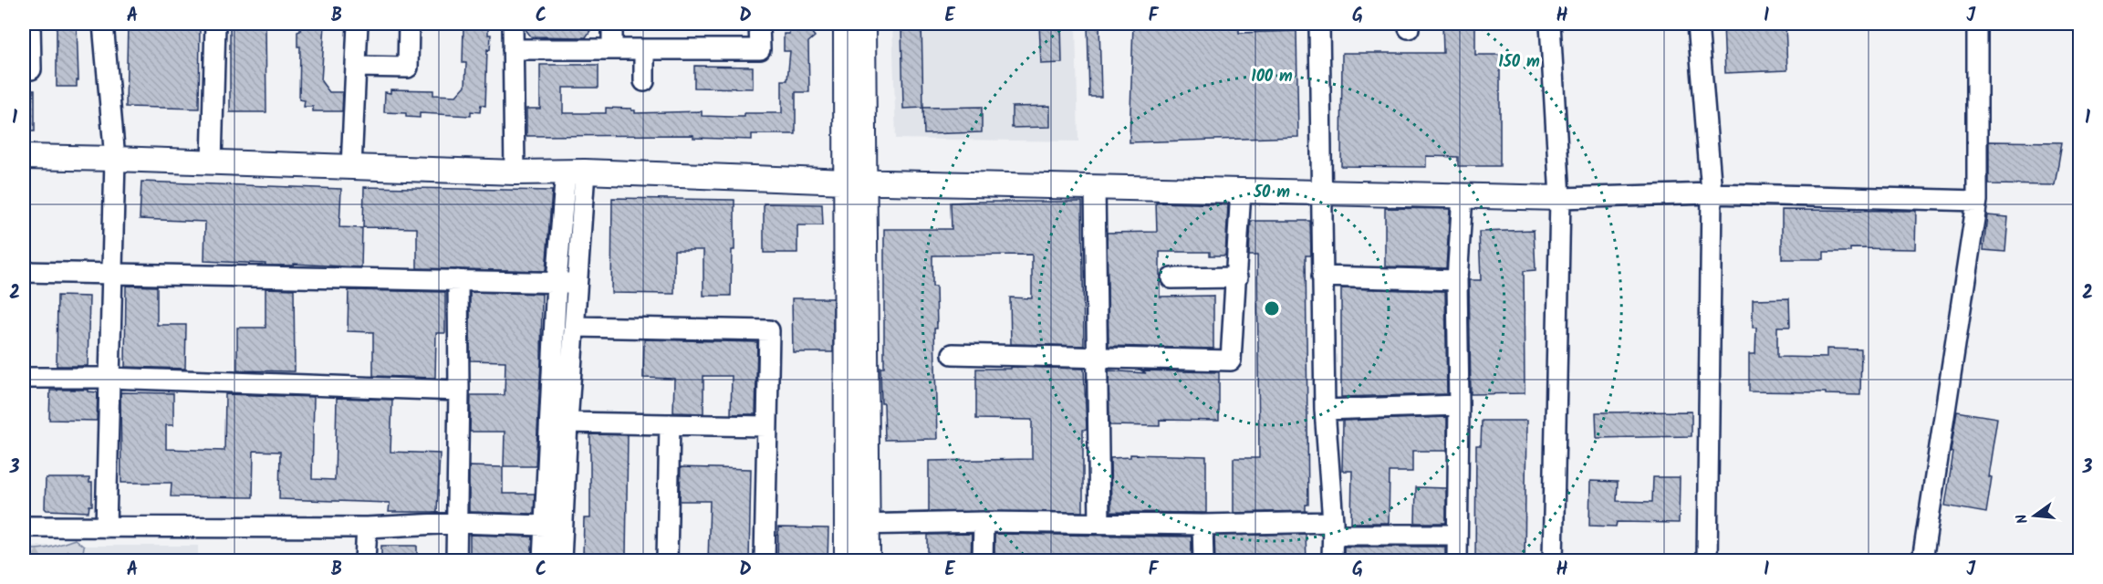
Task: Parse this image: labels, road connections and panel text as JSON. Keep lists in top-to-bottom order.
{
  "north": "left",
  "grid": {
    "columns": [
      "A",
      "B",
      "C",
      "D",
      "E",
      "F",
      "G",
      "H",
      "I",
      "J"
    ],
    "rows": ["1", "2", "3"]
  },
  "rings": ["150 m", "100 m", "50 m"]
}
